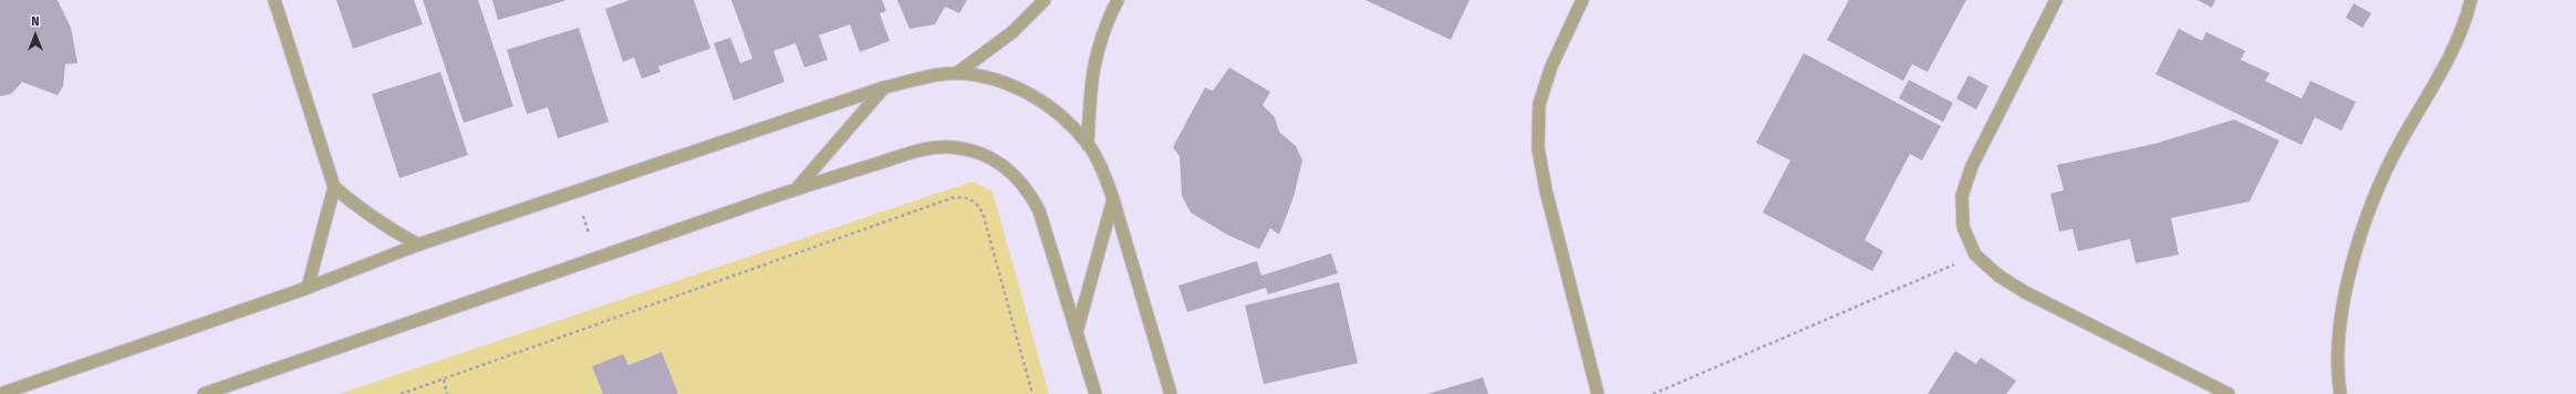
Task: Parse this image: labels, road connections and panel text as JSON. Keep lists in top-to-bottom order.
{
  "north": "top"
}
